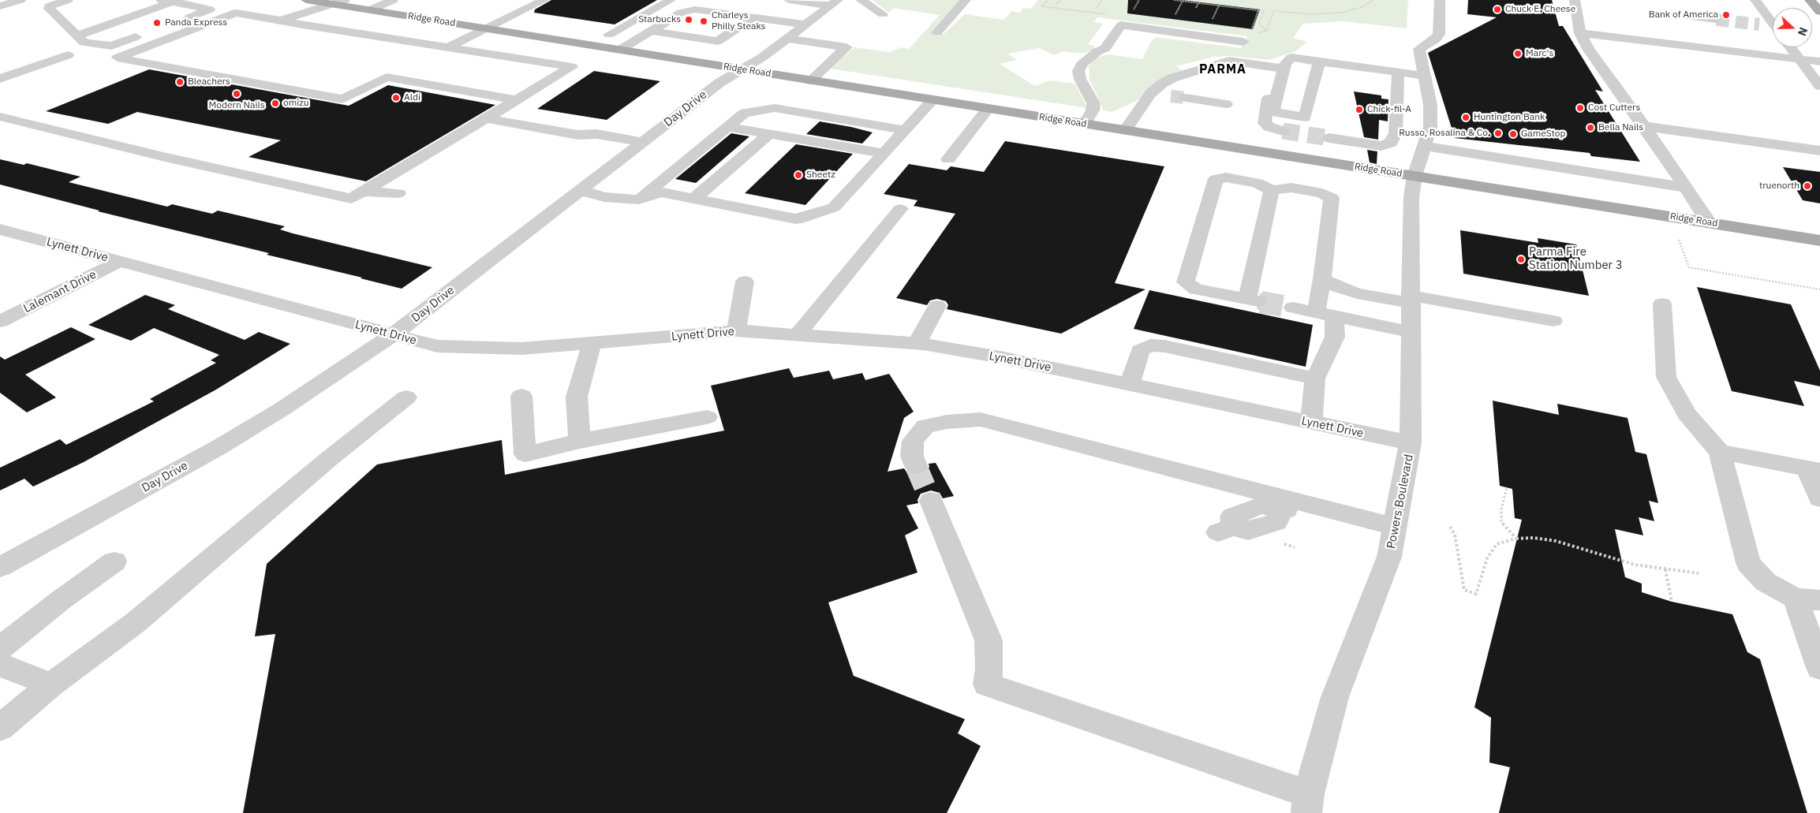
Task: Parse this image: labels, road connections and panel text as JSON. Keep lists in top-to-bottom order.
{
  "streets": {
    "main road": ["Ridge Road"],
    "street": [
      "Day Drive",
      "Lynett Drive",
      "Lalemant Drive",
      "Powers Boulevard"
    ]
  },
  "crossings": [
    ["Ridge Road", "Day Drive"],
    ["Ridge Road", "Powers Boulevard"],
    ["Day Drive", "Lynett Drive"],
    ["Lynett Drive", "Lalemant Drive"],
    ["Lynett Drive", "Powers Boulevard"]
  ],
  "districts": ["PARMA"],
  "places": [
    "Chuck E. Cheese",
    "Bank of America",
    "Starbucks",
    "Charleys Philly Steaks",
    "Panda Express",
    "Marc's",
    "Bleachers",
    "Modern Nails",
    "Aldi",
    "omizu",
    "Cost Cutters",
    "Chick-fil-A",
    "Huntington Bank",
    "Bella Nails",
    "Russo, Rosalina & Co.",
    "GameStop",
    "Sheetz",
    "truenorth",
    "Parma Fire Station Number 3"
  ],
  "north": "right"
}
